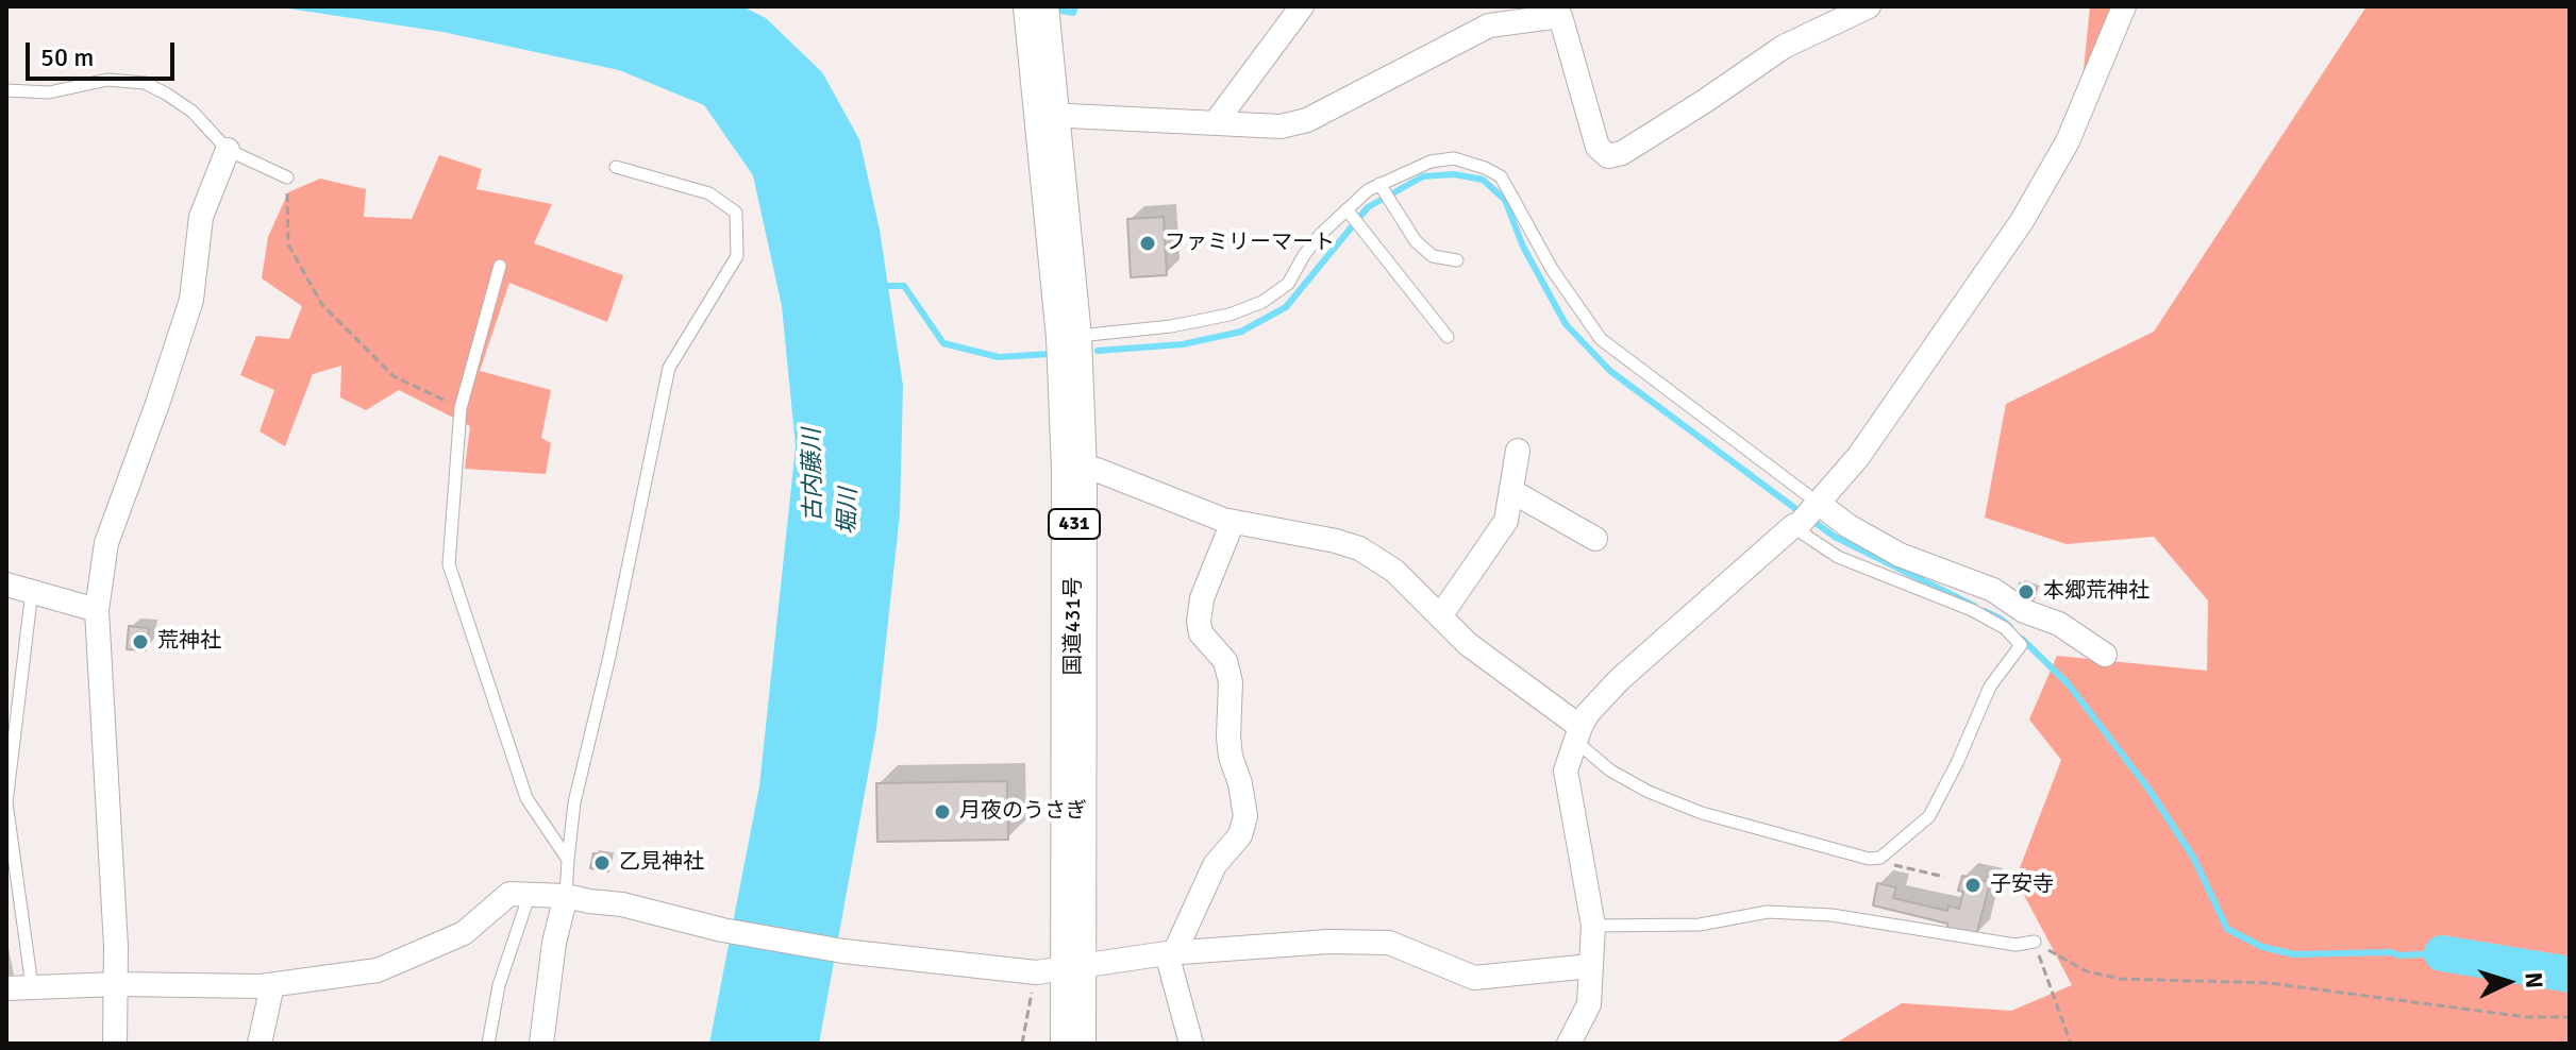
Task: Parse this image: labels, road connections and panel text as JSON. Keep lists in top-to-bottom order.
{
  "streets": {
    "highway": ["431", "国道431号"]
  },
  "water": ["古内藤川", "堀川"],
  "places": [
    "ファミリーマート",
    "本郷荒神社",
    "荒神社",
    "月夜のうさぎ",
    "乙見神社",
    "子安寺"
  ],
  "scale_bar": "50 m",
  "north": "right"
}
